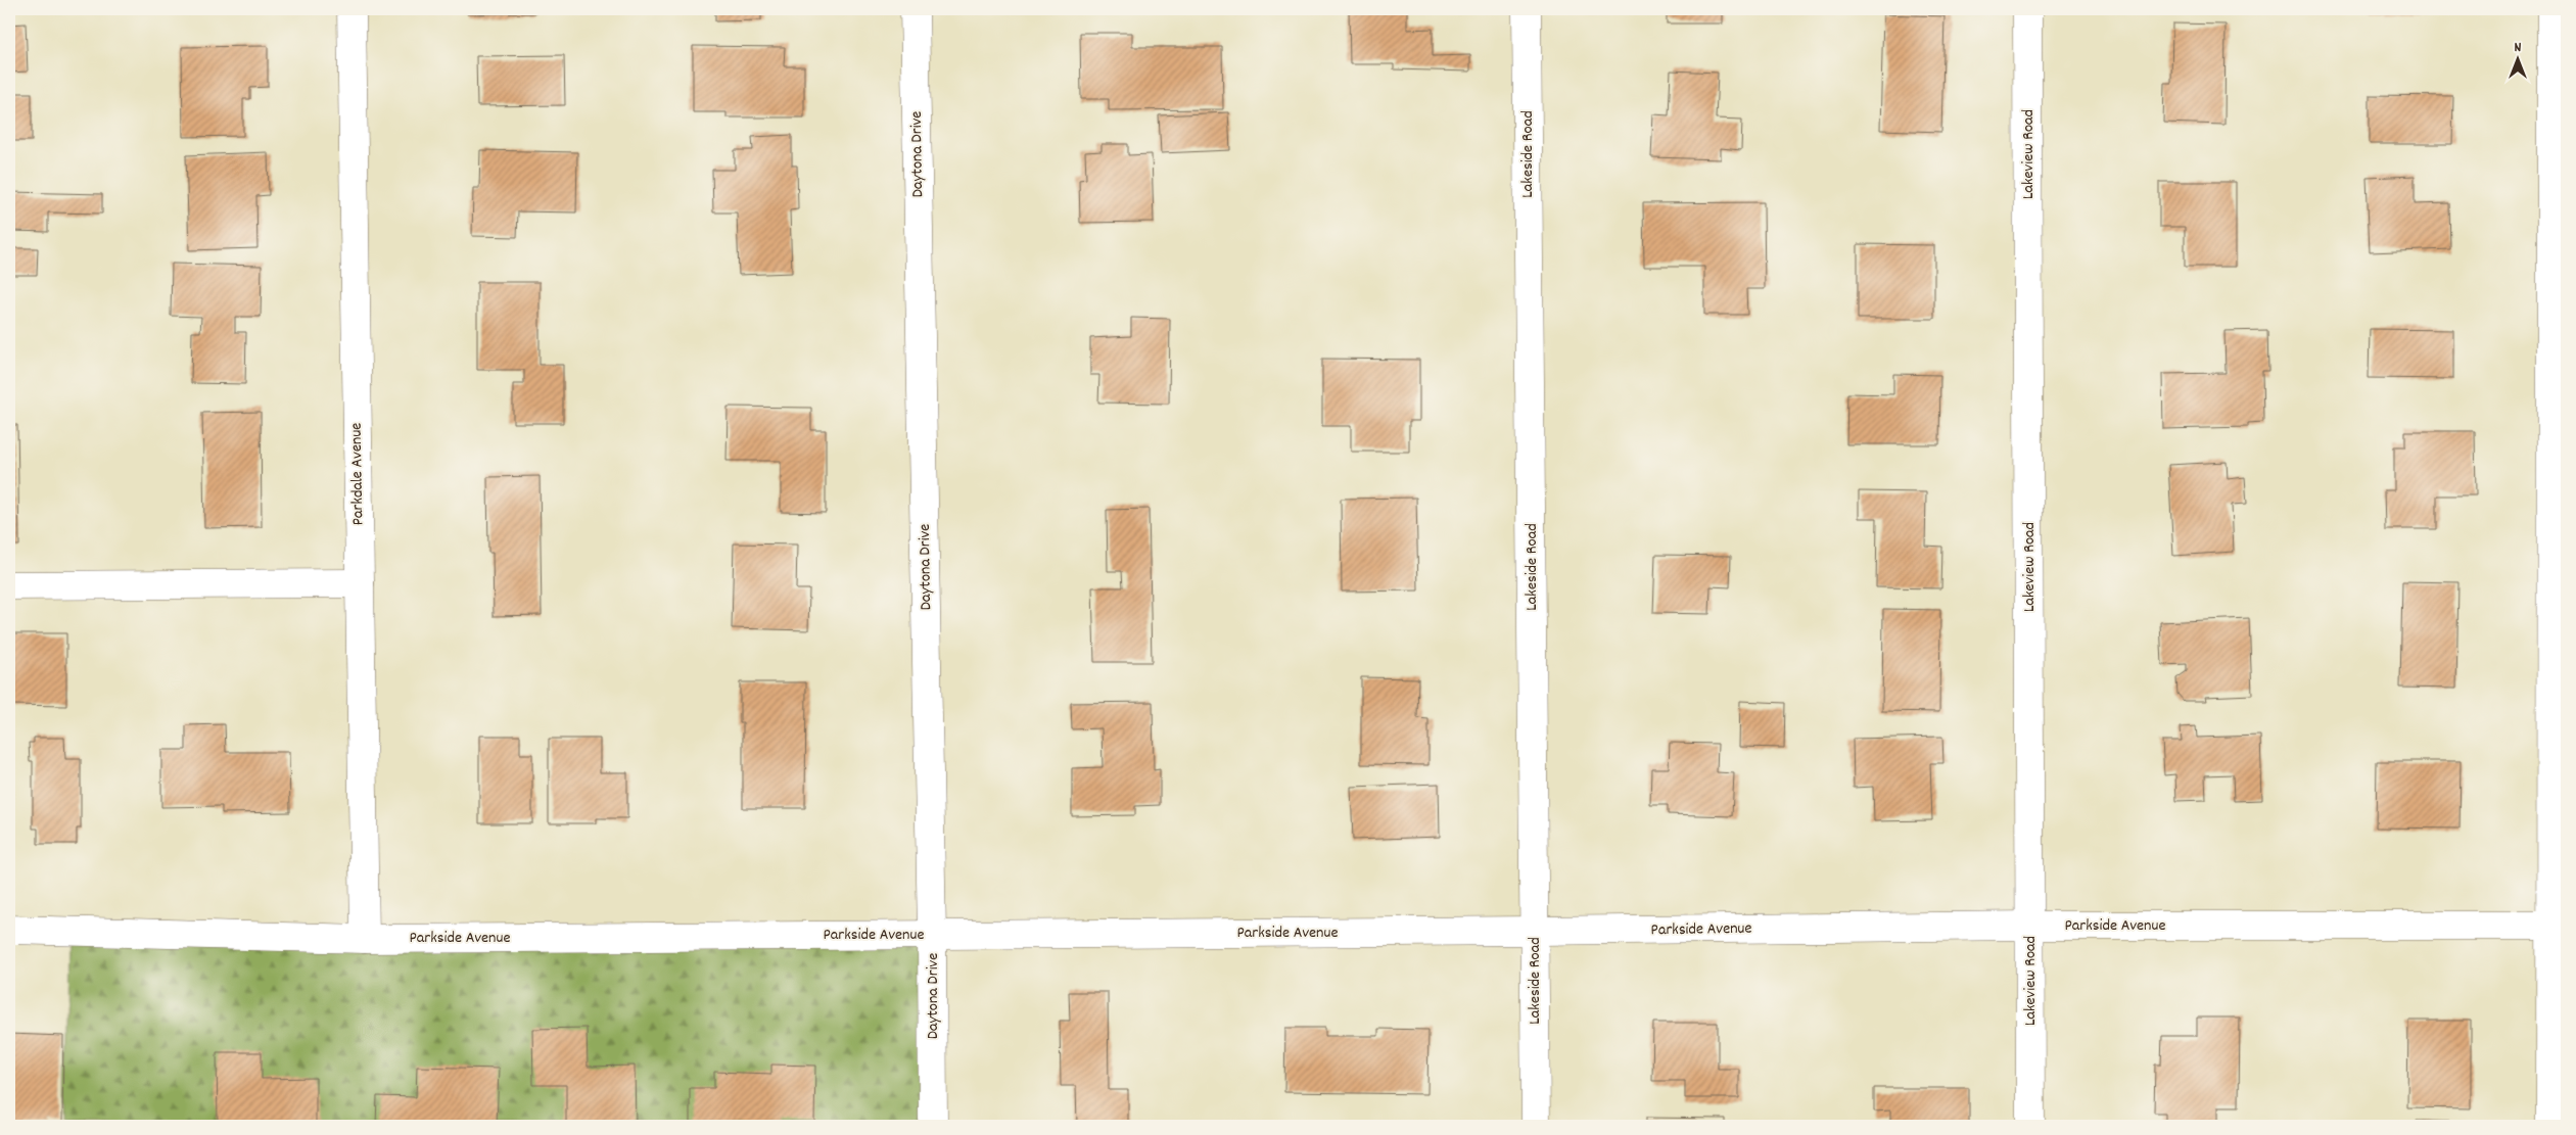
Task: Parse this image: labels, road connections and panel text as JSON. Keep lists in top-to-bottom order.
{
  "streets": {
    "street": [
      "Daytona Drive",
      "Lakeside Road",
      "Lakeview Road",
      "Parkdale Avenue",
      "Parkside Avenue"
    ]
  },
  "crossings": [
    ["Daytona Drive", "Parkside Avenue"],
    ["Lakeside Road", "Parkside Avenue"],
    ["Lakeview Road", "Parkside Avenue"],
    ["Parkdale Avenue", "Parkside Avenue"]
  ],
  "north": "top"
}
